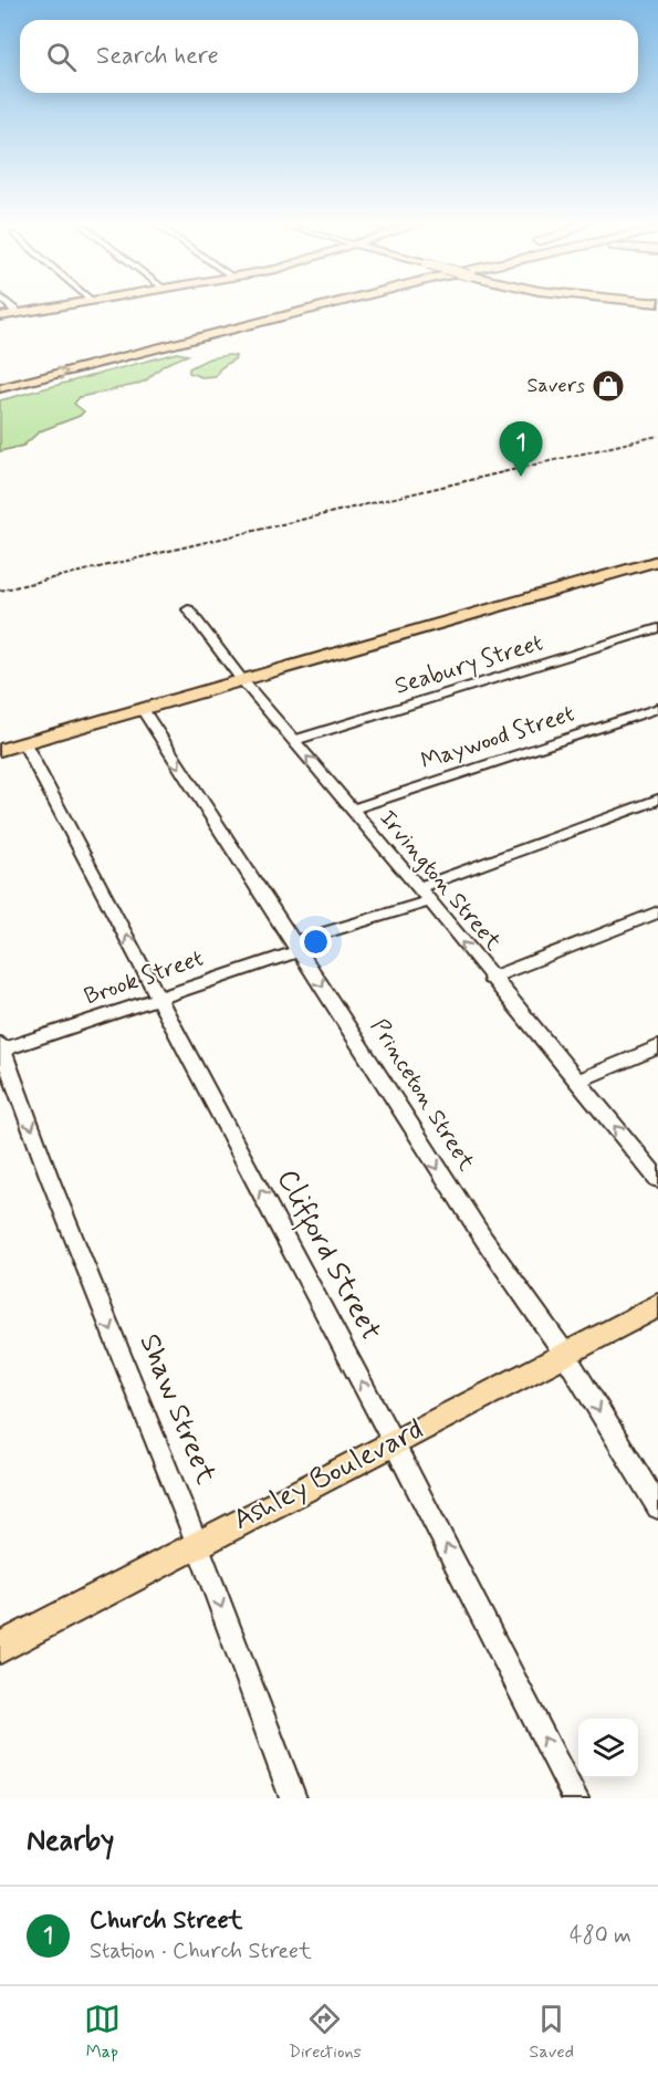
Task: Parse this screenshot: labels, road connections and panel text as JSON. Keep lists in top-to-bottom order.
{
  "streets": {
    "main road": ["Ashley Boulevard"],
    "street": [
      "Seabury Street",
      "Maywood Street",
      "Irvington Street",
      "Brook Street",
      "Princeton Street",
      "Clifford Street",
      "Shaw Street"
    ]
  },
  "crossings": [
    ["Seabury Street", "Irvington Street"],
    ["Maywood Street", "Irvington Street"],
    ["Irvington Street", "Brook Street"],
    ["Brook Street", "Princeton Street"],
    ["Brook Street", "Clifford Street"],
    ["Brook Street", "Shaw Street"],
    ["Princeton Street", "Ashley Boulevard"],
    ["Clifford Street", "Ashley Boulevard"],
    ["Shaw Street", "Ashley Boulevard"]
  ],
  "one_way": [
    "Irvington Street",
    "Princeton Street",
    "Clifford Street",
    "Shaw Street"
  ],
  "places": {
    "shop": ["Savers"]
  },
  "page": {
    "search": "Search here",
    "pins": "1",
    "heading": "Nearby",
    "list": [
      {
        "mark": "1",
        "name": "Church Street",
        "note": "Station · Church Street",
        "value": "480 m"
      }
    ],
    "nav": ["Map", "Directions", "Saved"]
  }
}
